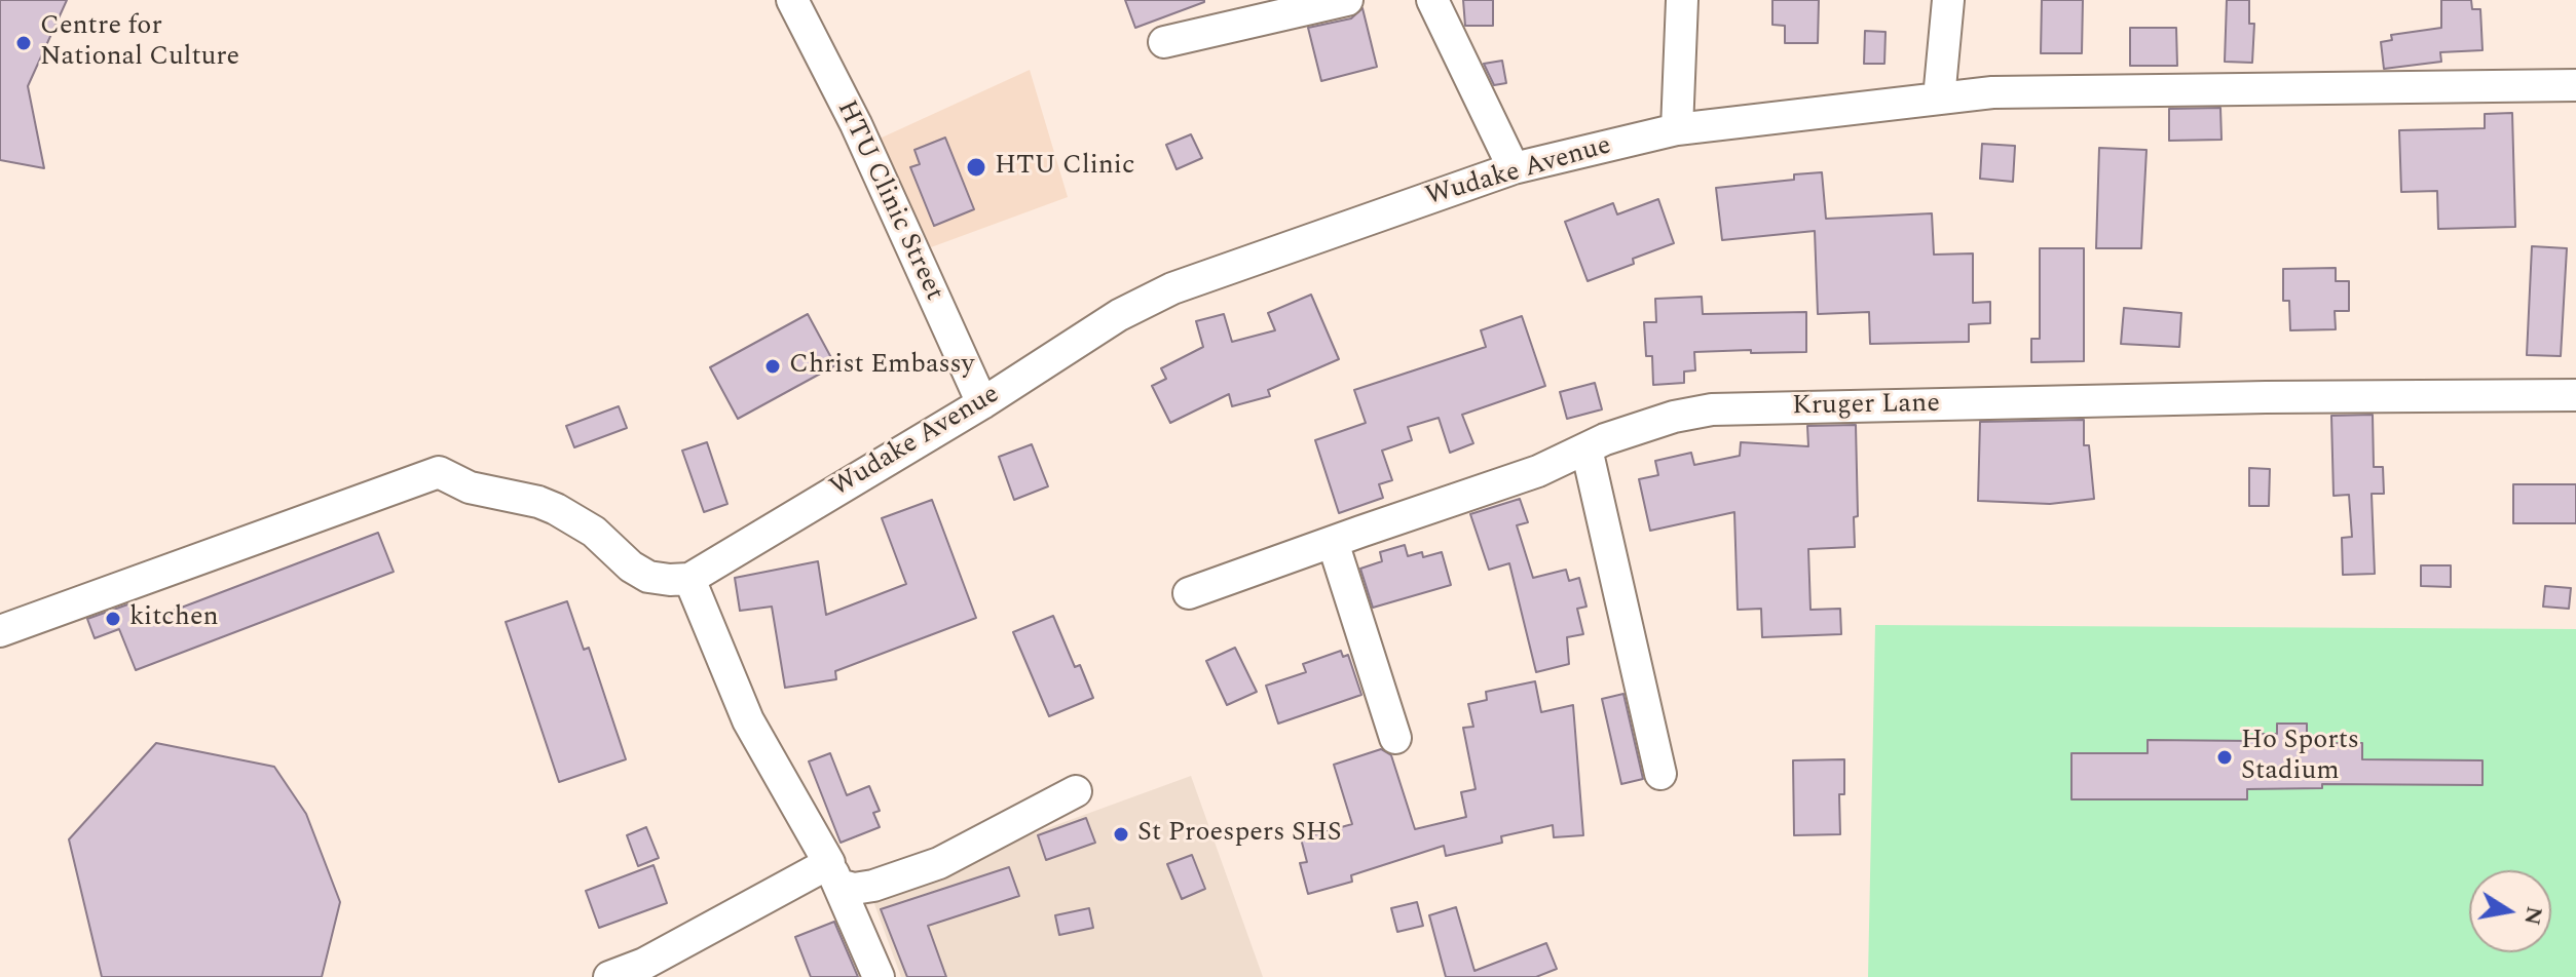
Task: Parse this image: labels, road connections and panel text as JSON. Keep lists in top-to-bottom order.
{
  "streets": {
    "street": ["Wudake Avenue", "HTU Clinic Street", "Kruger Lane"]
  },
  "crossings": [
    ["Wudake Avenue", "HTU Clinic Street"]
  ],
  "places": [
    "Centre for National Culture",
    "HTU Clinic",
    "Christ Embassy",
    "kitchen",
    "Ho Sports Stadium",
    "St Proespers SHS"
  ],
  "north": "right"
}
